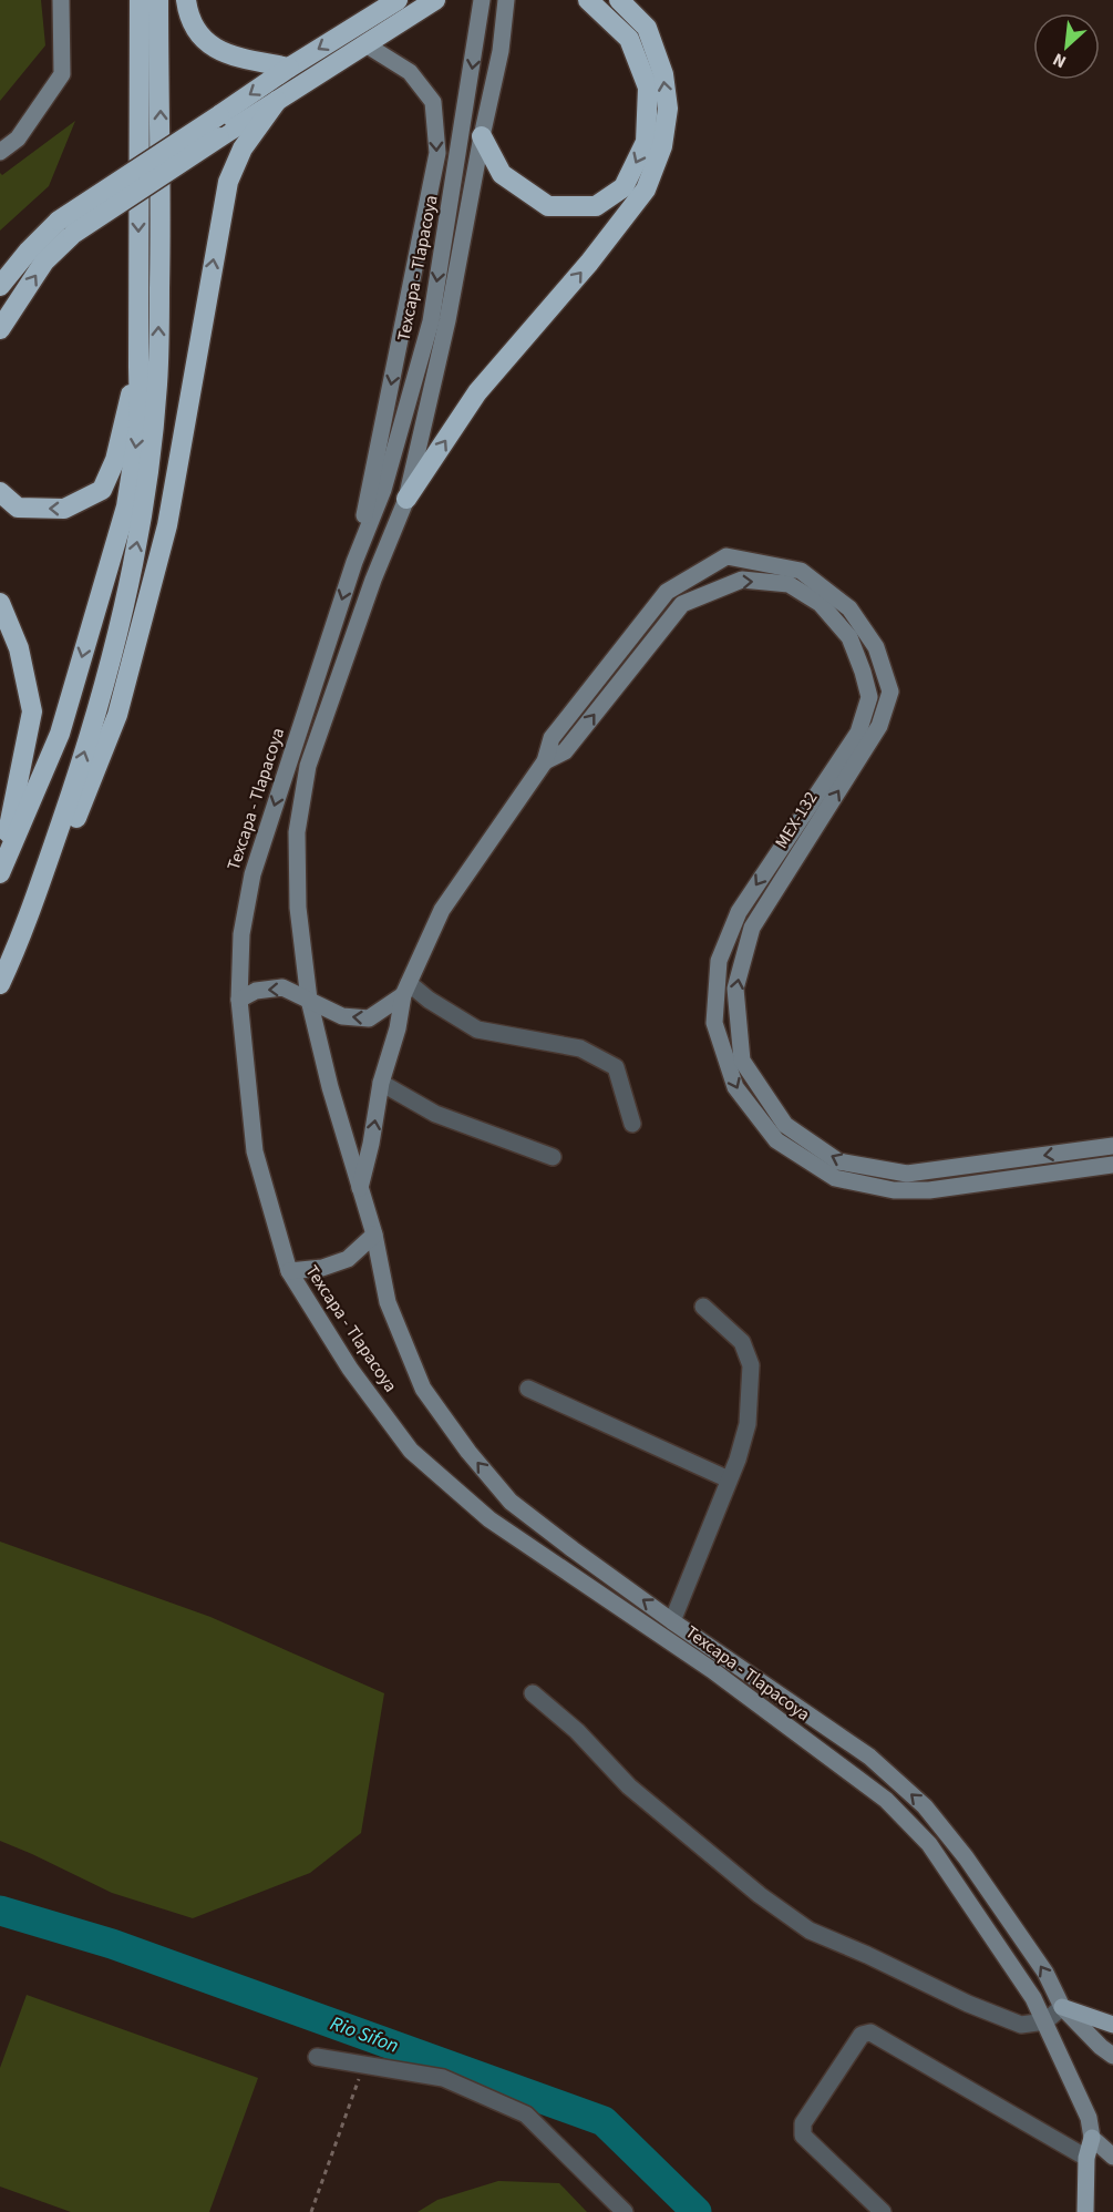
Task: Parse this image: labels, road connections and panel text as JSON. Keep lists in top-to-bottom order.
{
  "streets": {
    "main road": ["Texcapa - Tlapacoya", "MEX-132"]
  },
  "crossings": [
    ["Texcapa - Tlapacoya", "MEX-132"]
  ],
  "water": ["Rio Sifon"],
  "north": "bottom left"
}
